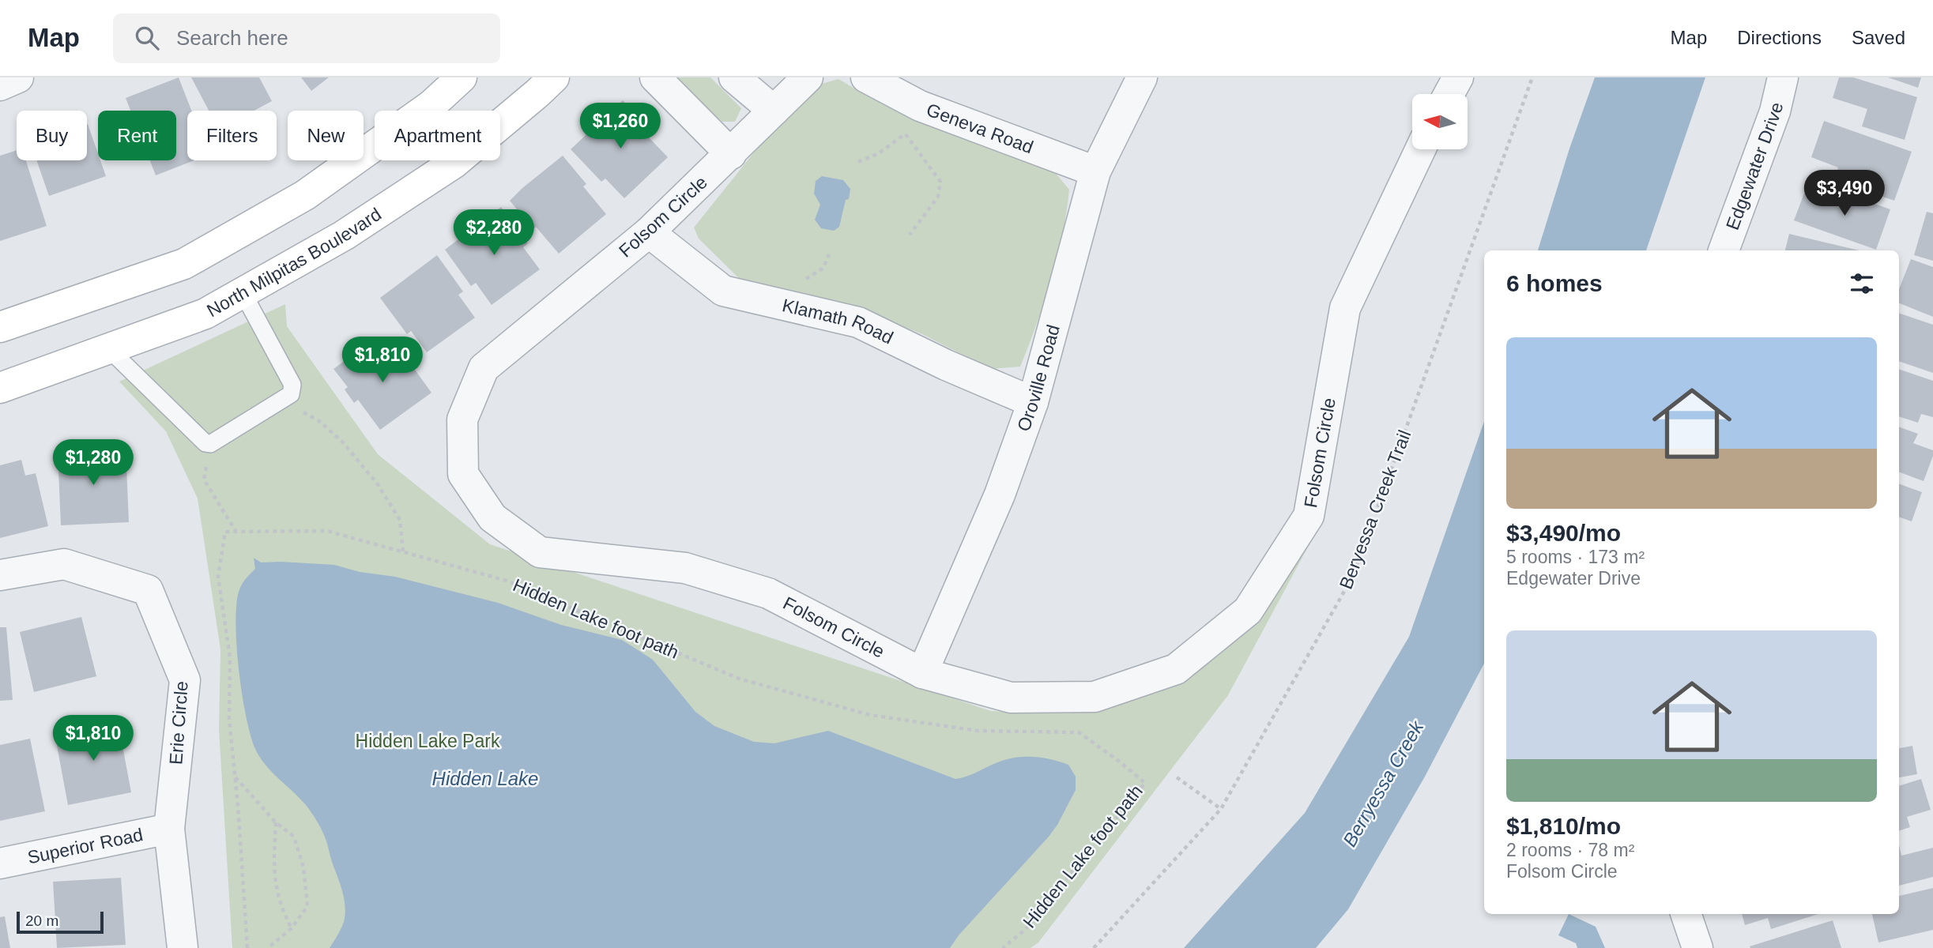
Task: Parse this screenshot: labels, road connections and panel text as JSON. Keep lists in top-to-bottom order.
{
  "streets": {
    "main road": ["North Milpitas Boulevard"],
    "street": [
      "Geneva Road",
      "Edgewater Drive",
      "Folsom Circle",
      "Klamath Road",
      "Oroville Road",
      "Erie Circle",
      "Superior Road"
    ],
    "path": ["Beryessa Creek Trail", "Hidden Lake foot path"]
  },
  "crossings": [
    ["Geneva Road", "Oroville Road"],
    ["Folsom Circle", "Klamath Road"],
    ["Folsom Circle", "Oroville Road"],
    ["Klamath Road", "Oroville Road"],
    ["Erie Circle", "Superior Road"]
  ],
  "water": ["Hidden Lake", "Berryessa Creek"],
  "parks": ["Hidden Lake Park"],
  "scale_bar": "20 m",
  "north": "left",
  "page": {
    "header": "Map",
    "search": "Search here",
    "nav": ["Map", "Directions", "Saved"],
    "price": [
      "$1,260",
      "$3,490",
      "$2,280",
      "$1,810",
      "$1,280",
      "$1,810"
    ],
    "chip": [
      "Buy",
      "Rent",
      "Filters",
      "New",
      "Apartment"
    ],
    "heading": "6 homes",
    "list": [
      {
        "name": "$3,490/mo",
        "note": "5 rooms · 173 m² · Edgewater Drive"
      },
      {
        "name": "$1,810/mo",
        "note": "2 rooms · 78 m² · Folsom Circle"
      }
    ],
    "scale": "20 m"
  }
}
